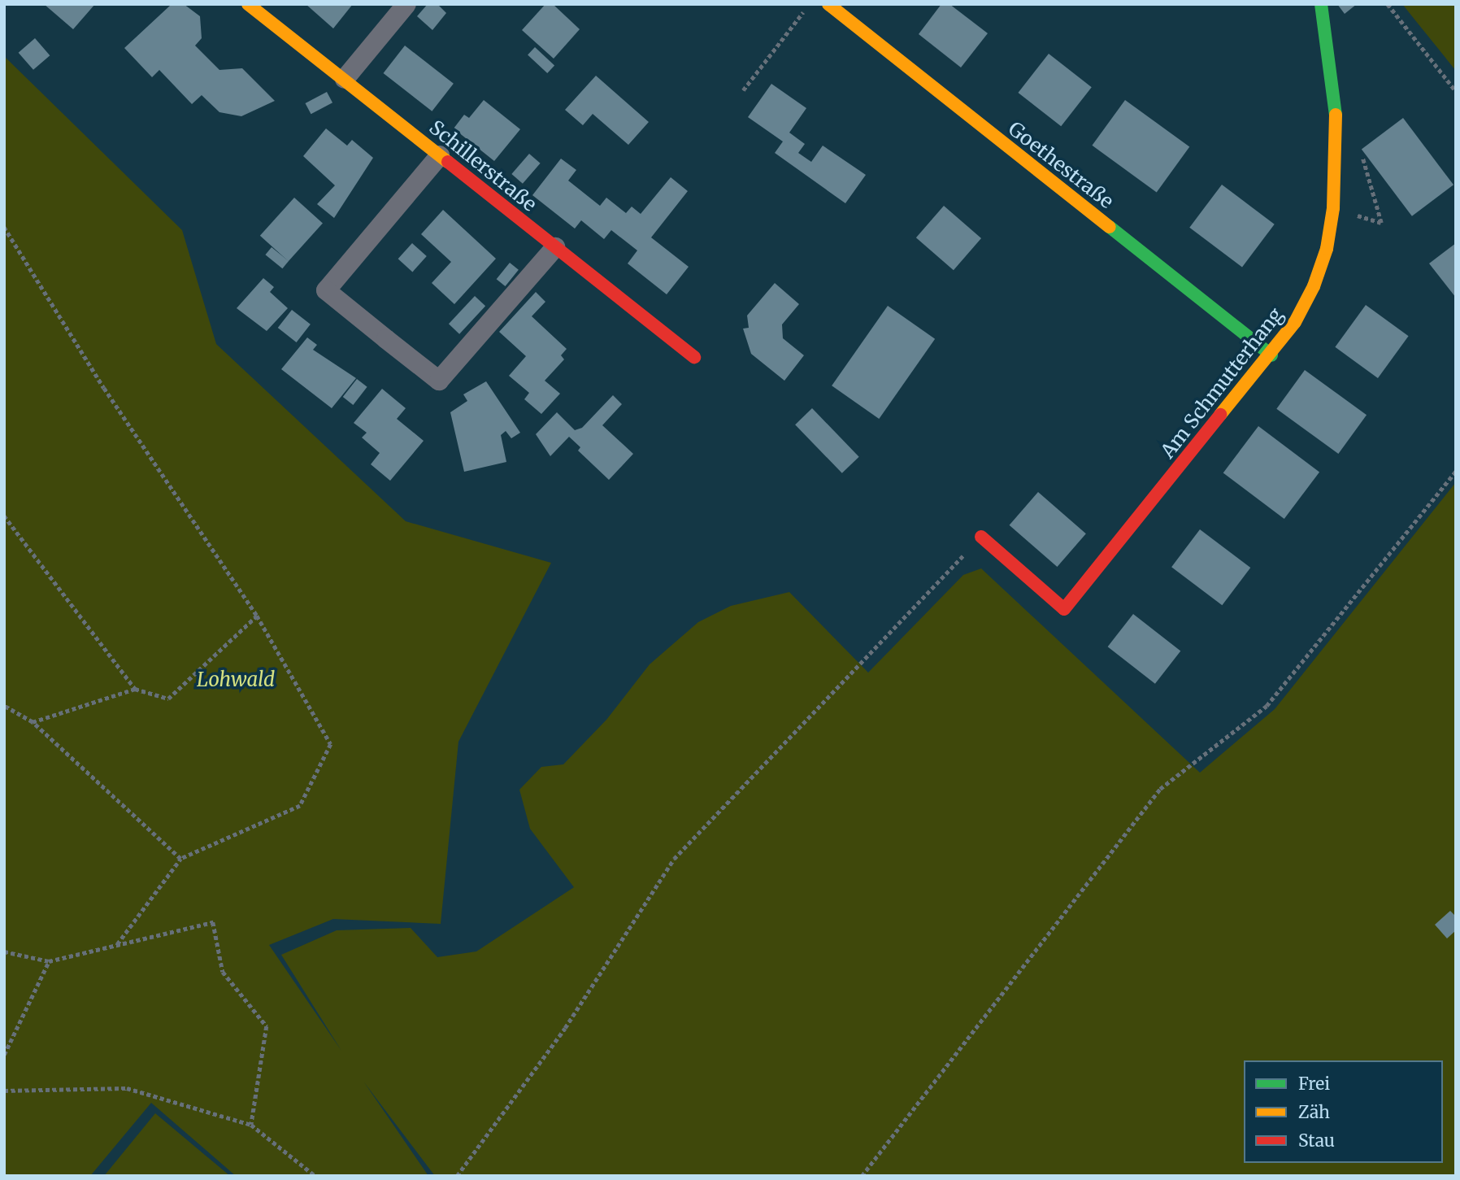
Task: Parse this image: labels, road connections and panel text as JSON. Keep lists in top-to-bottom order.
{
  "streets": {
    "street": ["Goethestraße", "Schillerstraße", "Am Schmutterhang"]
  },
  "crossings": [
    ["Goethestraße", "Am Schmutterhang"]
  ],
  "parks": ["Lohwald"],
  "legend": ["Frei", "Zäh", "Stau"]
}
